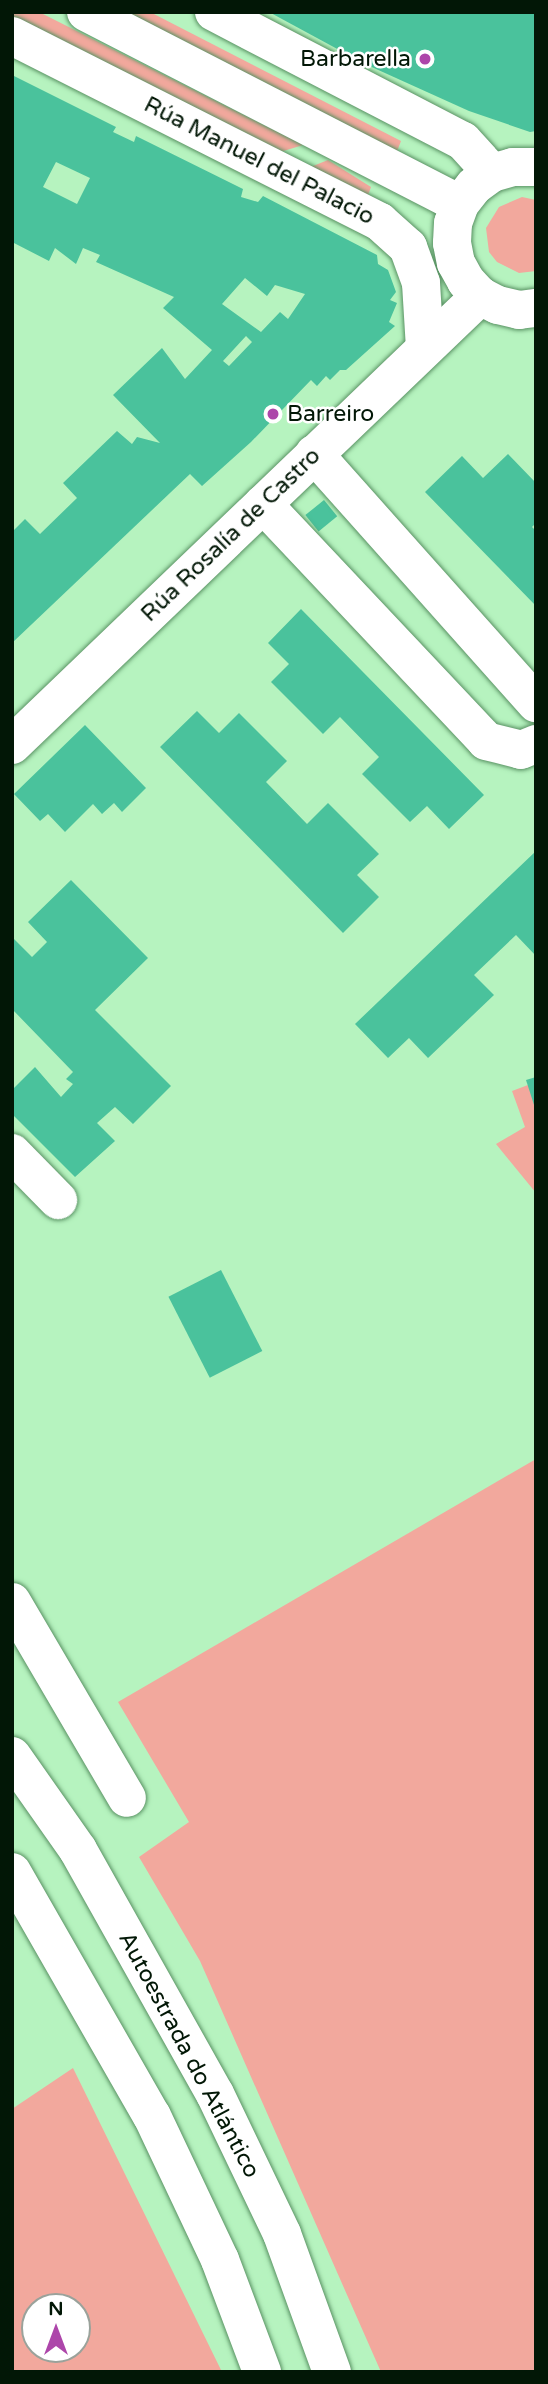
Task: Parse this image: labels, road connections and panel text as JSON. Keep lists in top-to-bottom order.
{
  "streets": {
    "main road": ["Rúa Manuel del Palacio", "Rúa Rosalía de Castro", "Autoestrada do Atlántico"]
  },
  "crossings": [
    ["Rúa Manuel del Palacio", "Rúa Rosalía de Castro"]
  ],
  "places": ["Barbarella", "Barreiro"],
  "north": "top"
}
